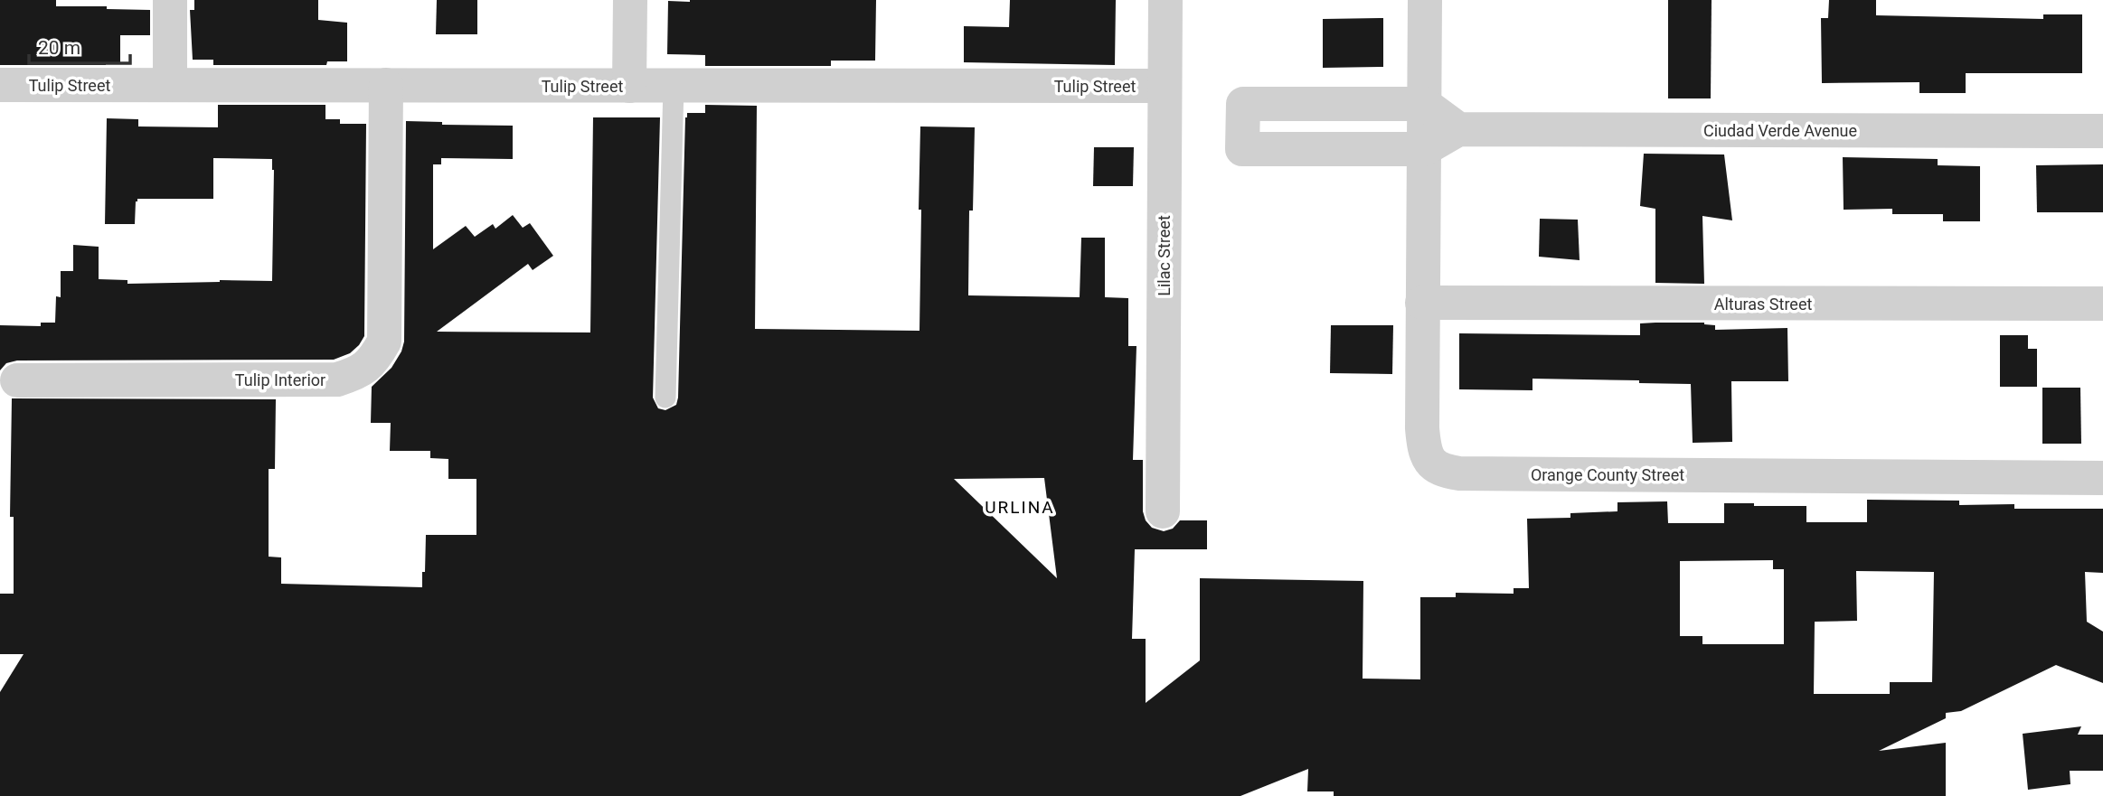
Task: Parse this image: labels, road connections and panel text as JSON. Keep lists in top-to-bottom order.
{
  "streets": {
    "street": [
      "Tulip Street",
      "Ciudad Verde Avenue",
      "Lilac Street",
      "Alturas Street",
      "Tulip Interior",
      "Orange County Street"
    ]
  },
  "crossings": [
    ["Tulip Street", "Lilac Street"],
    ["Tulip Street", "Tulip Interior"],
    ["Alturas Street", "Orange County Street"]
  ],
  "districts": ["URLINA"],
  "scale_bar": "20 m"
}
